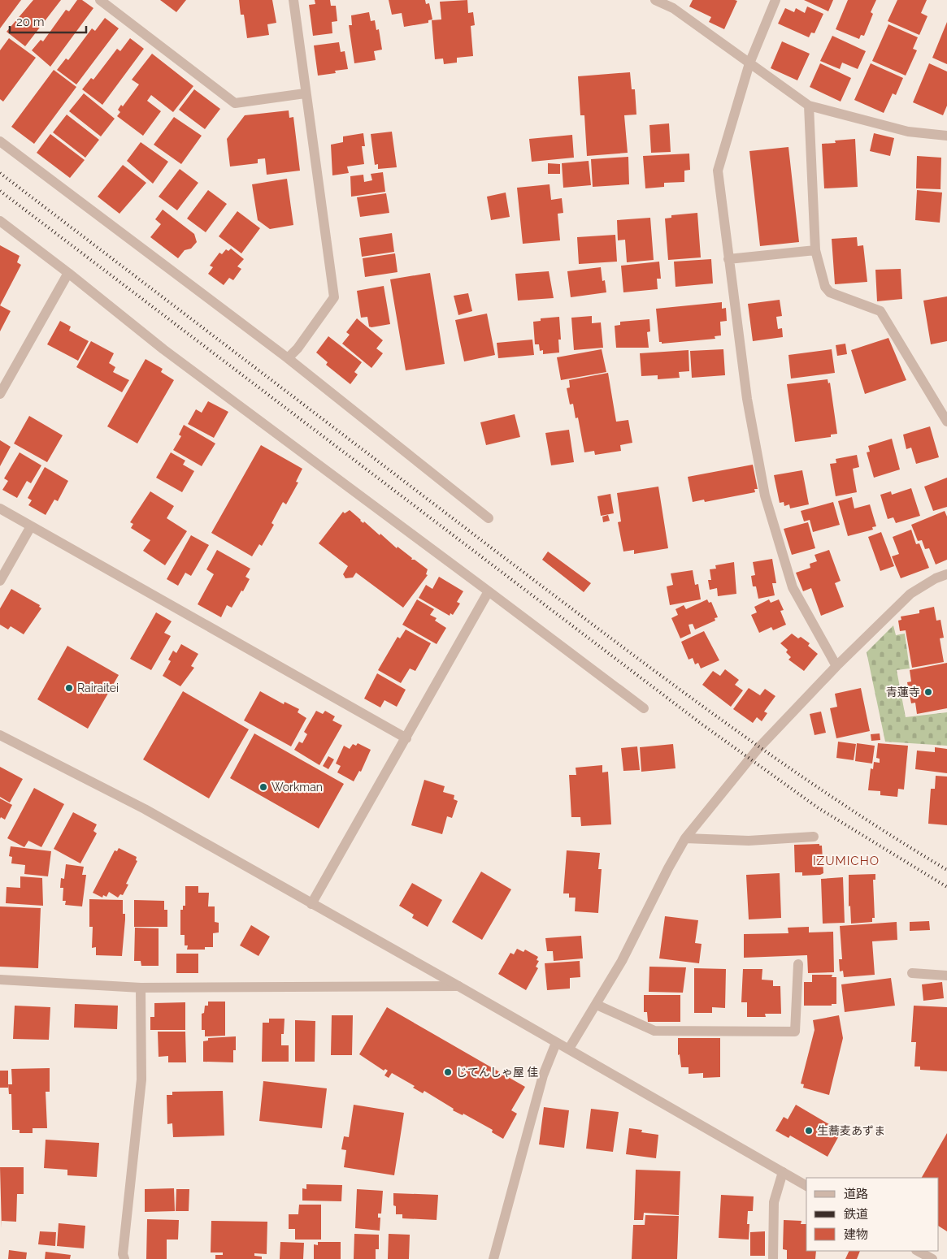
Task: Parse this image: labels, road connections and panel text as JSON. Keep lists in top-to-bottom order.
{
  "districts": ["IZUMICHO"],
  "places": [
    "Rairaitei",
    "青蓮寺",
    "Workman",
    "じてんしゃ屋 佳",
    "生蕎麦あずま"
  ],
  "legend": ["道路", "鉄道", "建物"],
  "scale_bar": "20 m"
}
